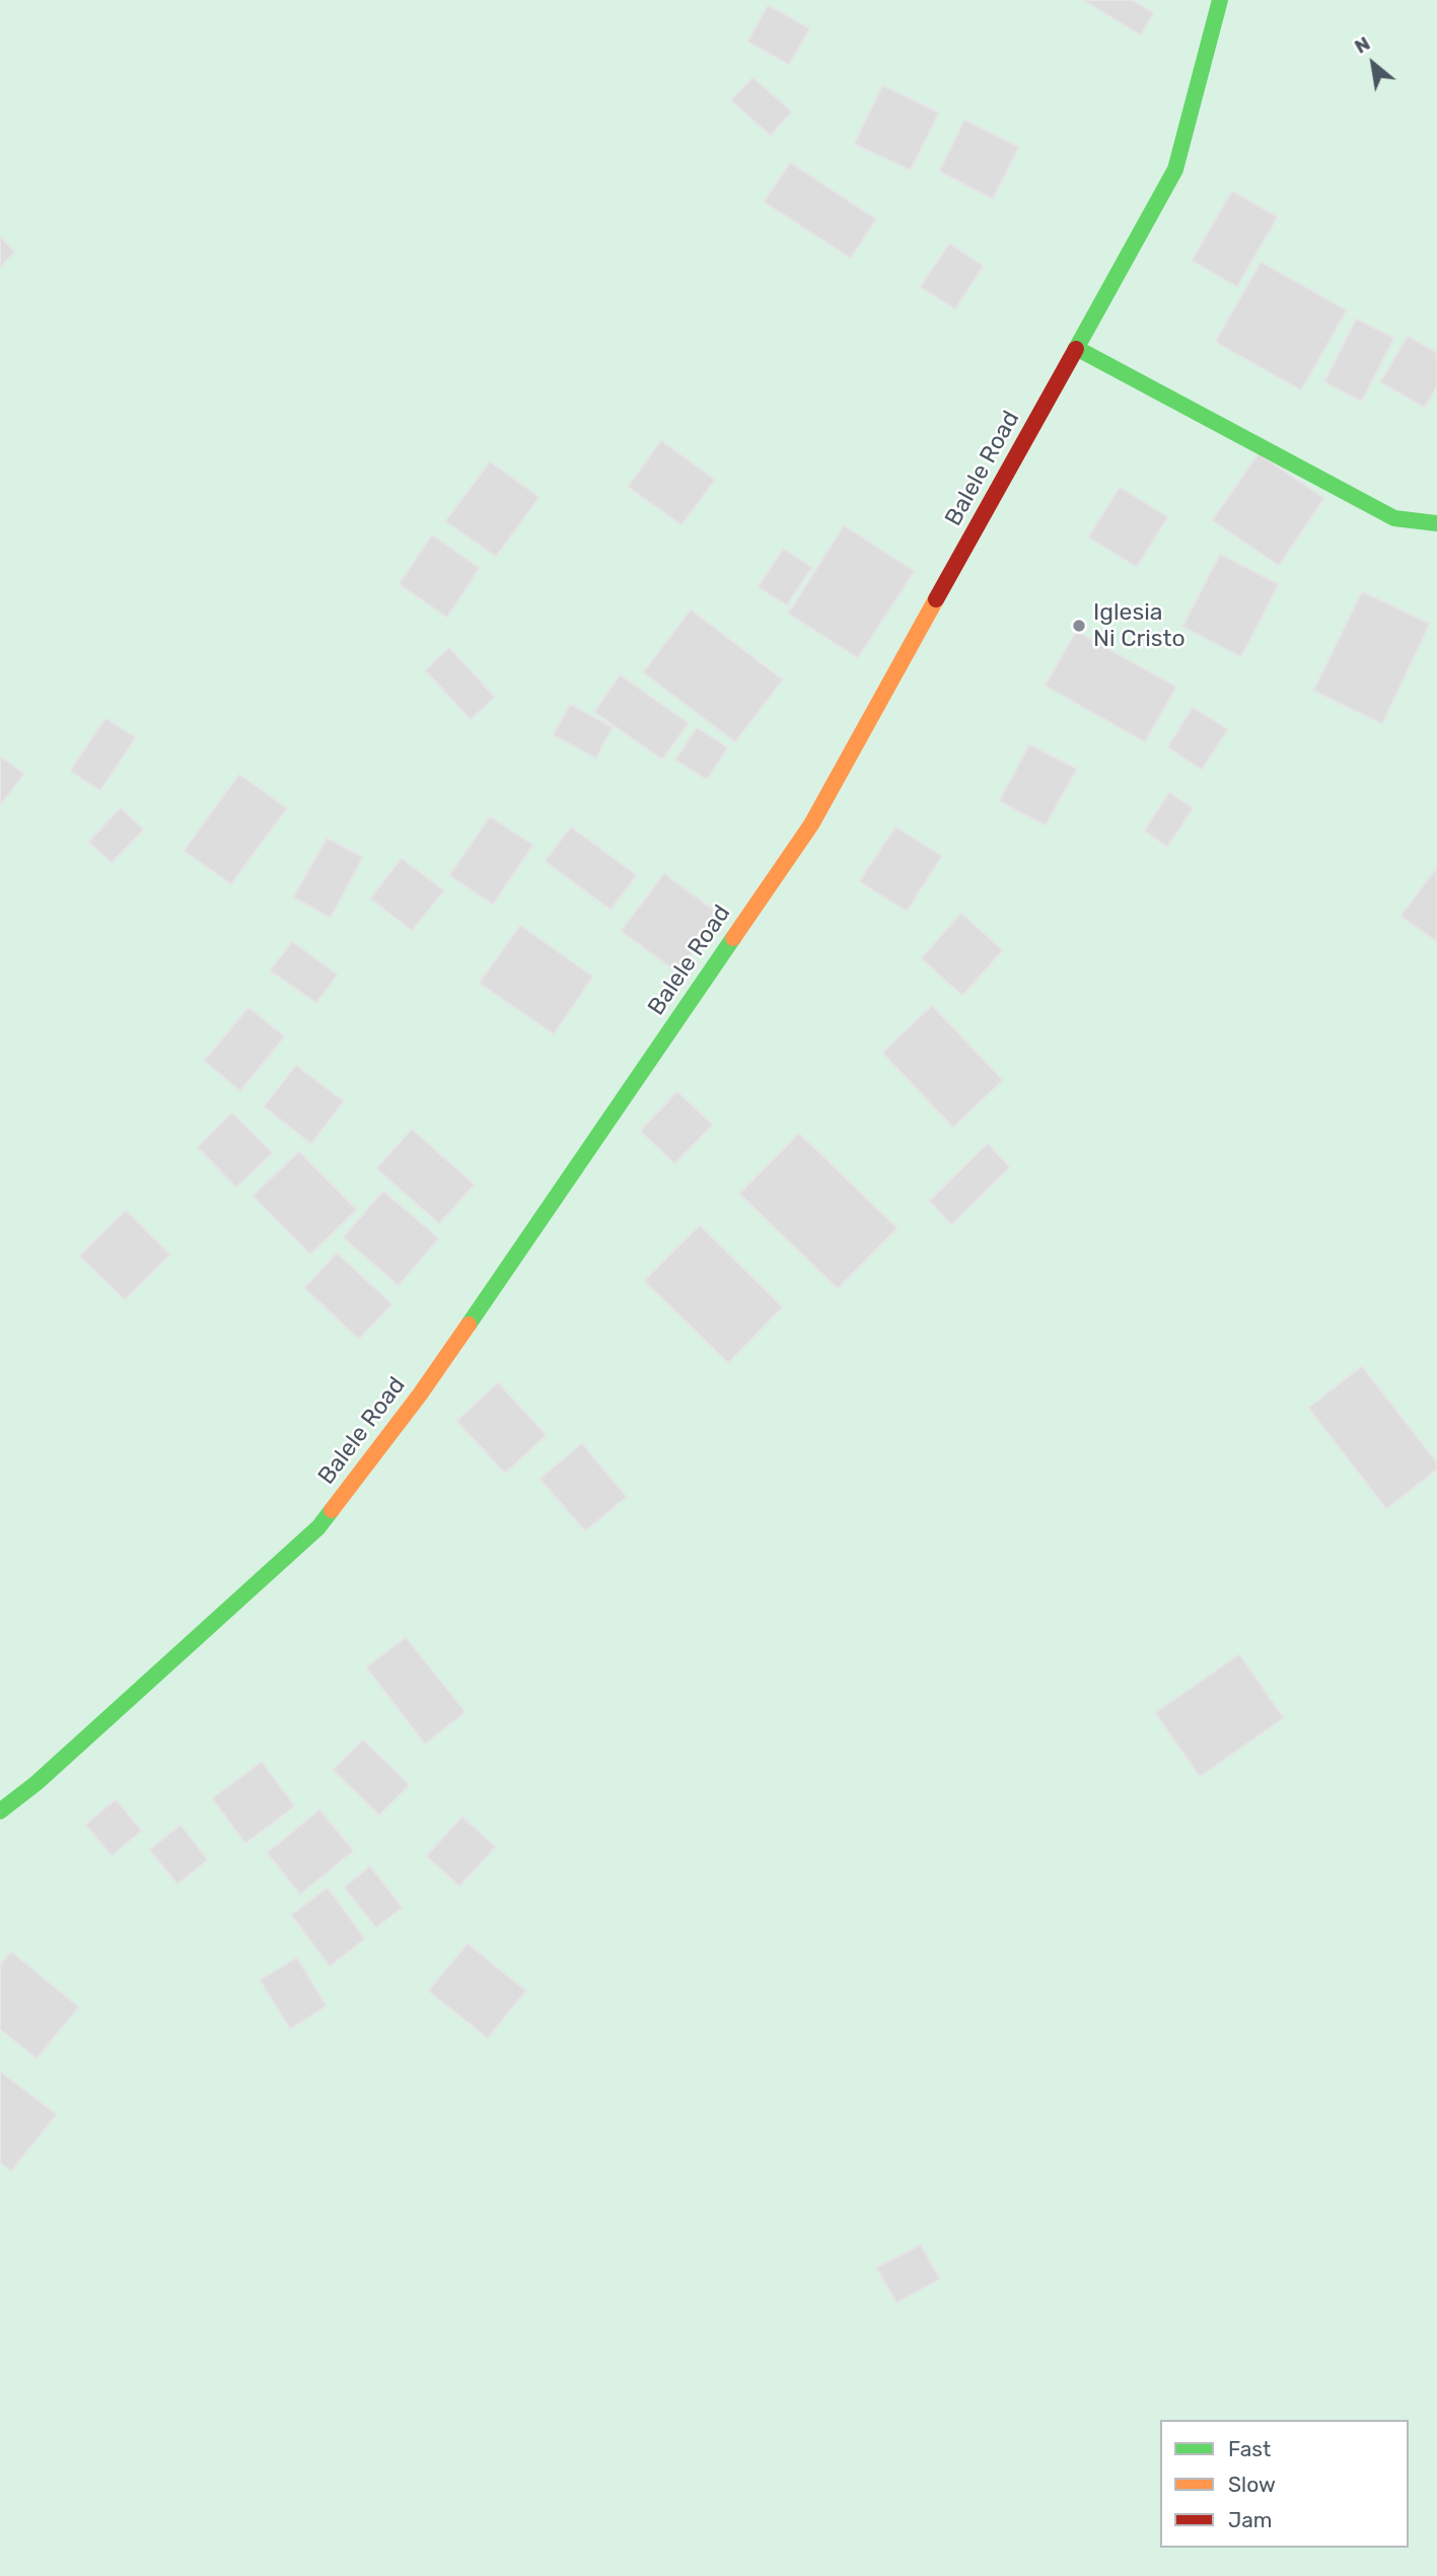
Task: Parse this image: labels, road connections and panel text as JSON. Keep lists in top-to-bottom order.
{
  "streets": {
    "street": ["Balele Road"]
  },
  "places": ["Iglesia Ni Cristo"],
  "legend": ["Fast", "Slow", "Jam"],
  "north": "top left"
}
